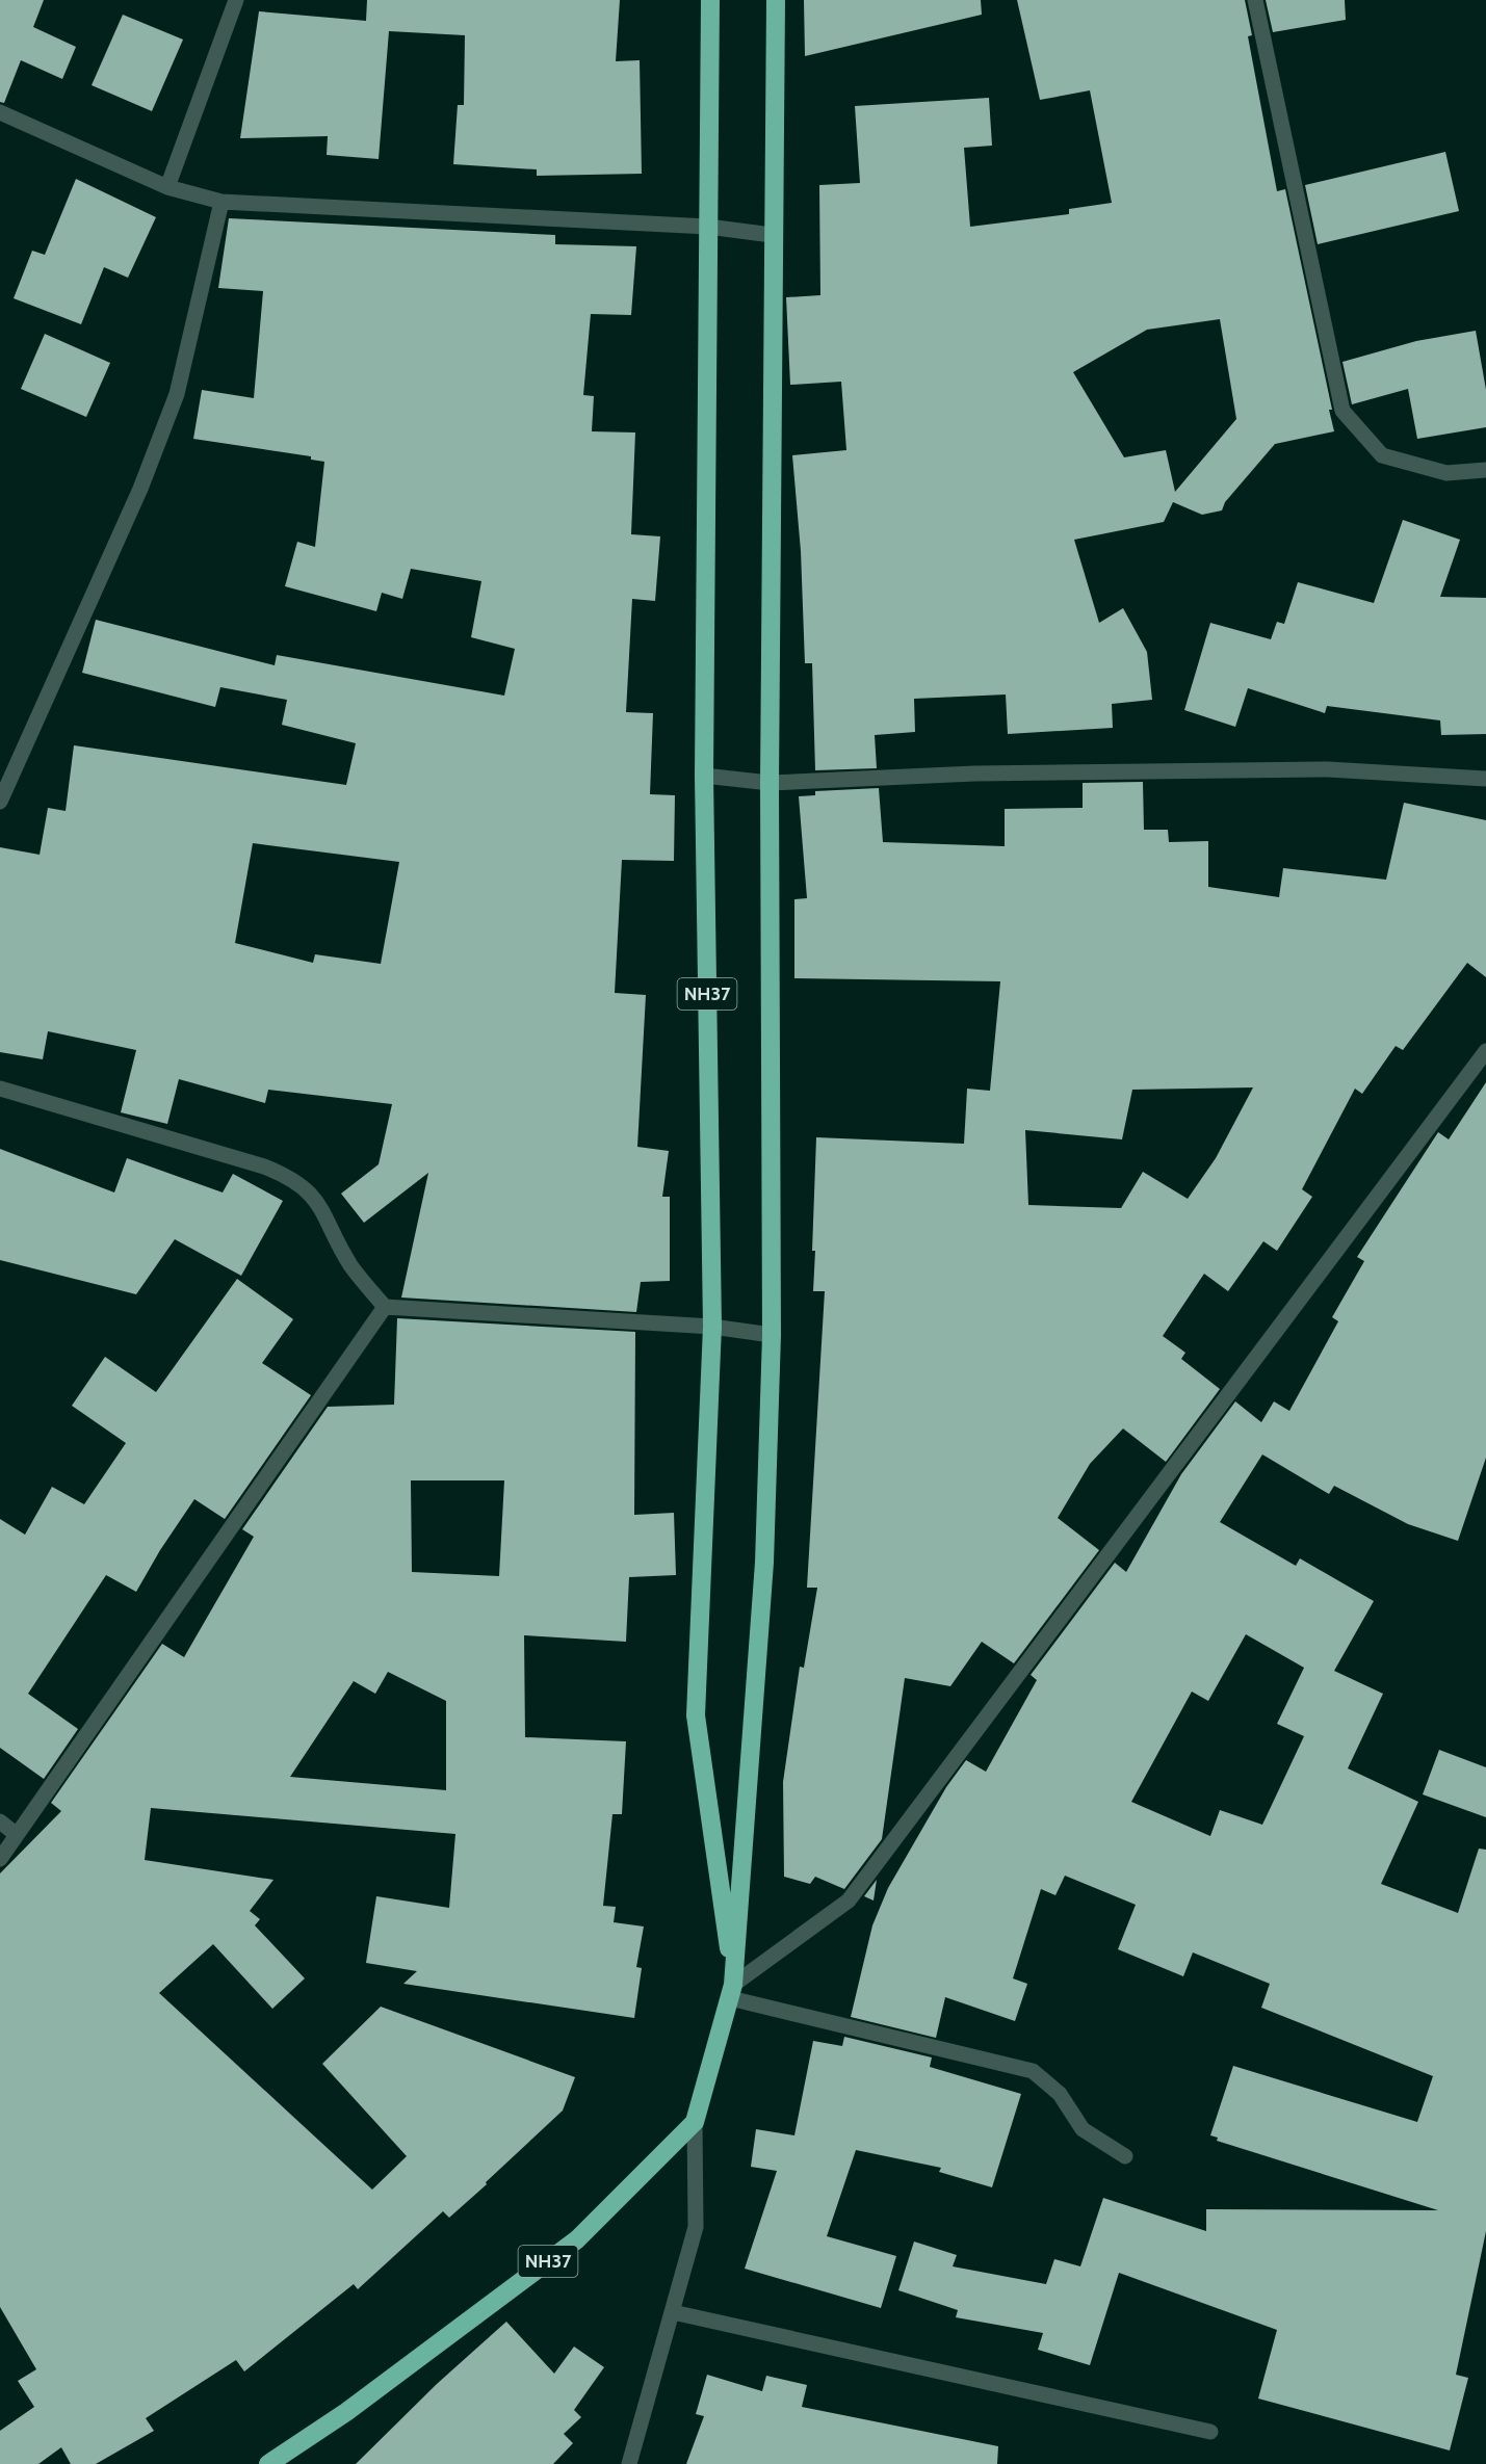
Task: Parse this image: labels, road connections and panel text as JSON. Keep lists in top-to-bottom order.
{
  "streets": {
    "highway": ["NH37"]
  }
}
